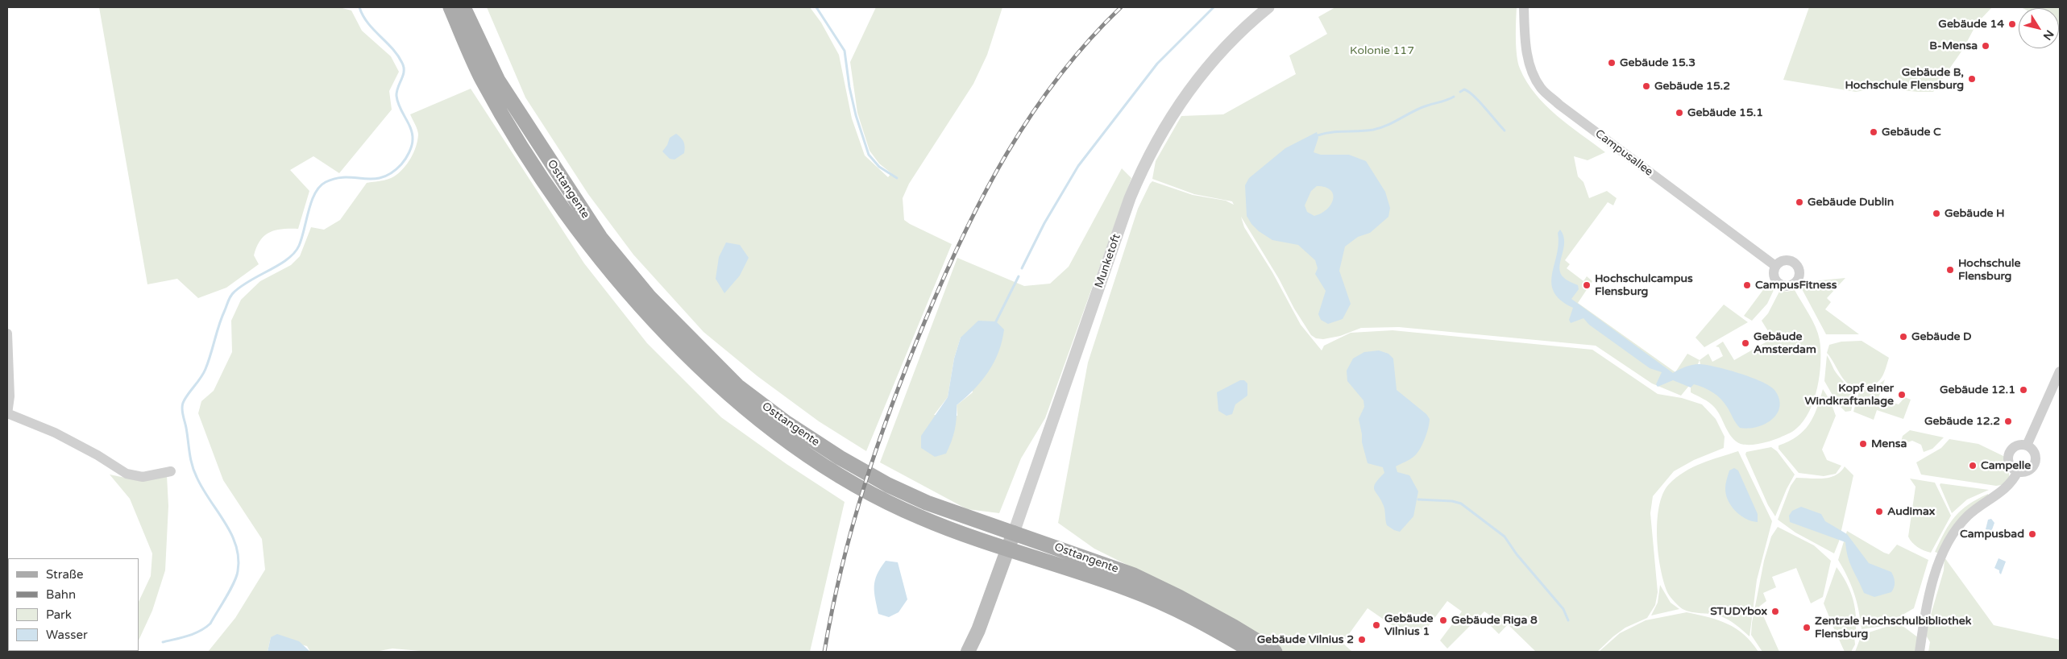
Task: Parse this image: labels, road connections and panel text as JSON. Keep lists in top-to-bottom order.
{
  "streets": {
    "main road": ["Osttangente", "Munketoft"],
    "street": ["Campusallee"]
  },
  "crossings": [
    ["Osttangente", "Munketoft"]
  ],
  "parks": ["Kolonie 117"],
  "places": [
    "Gebäude 14",
    "B-Mensa",
    "Gebäude 15.3",
    "Gebäude B, Hochschule Flensburg",
    "Gebäude 15.2",
    "Gebäude 15.1",
    "Gebäude C",
    "Gebäude Dublin",
    "Gebäude H",
    "Hochschule Flensburg",
    "Hochschulcampus Flensburg",
    "CampusFitness",
    "Gebäude D",
    "Gebäude Amsterdam",
    "Gebäude 12.1",
    "Kopf einer Windkraftanlage",
    "Gebäude 12.2",
    "Mensa",
    "Campelle",
    "Audimax",
    "Campusbad",
    "STUDYbox",
    "Gebäude Riga 8",
    "Gebäude Vilnius 1",
    "Zentrale Hochschulbibliothek Flensburg",
    "Gebäude Vilnius 2"
  ],
  "legend": [
    "Straße",
    "Bahn",
    "Park",
    "Wasser"
  ],
  "north": "bottom right"
}
